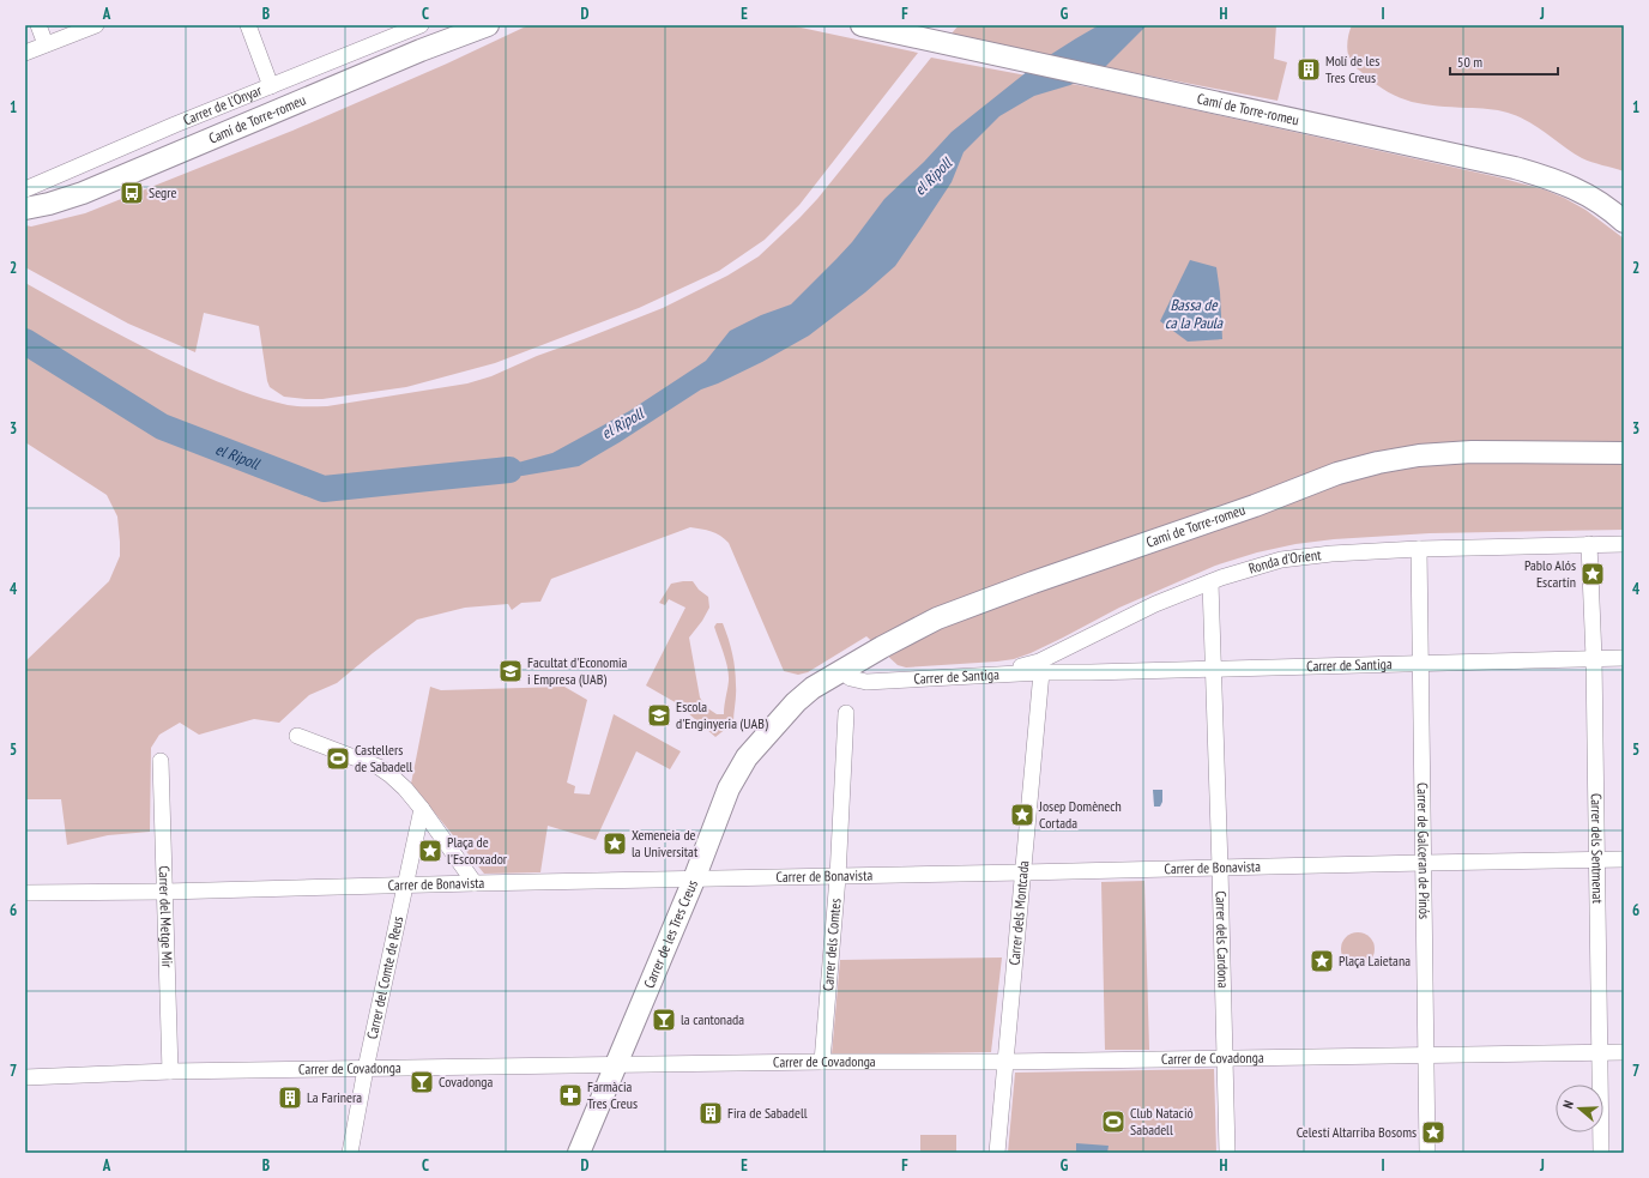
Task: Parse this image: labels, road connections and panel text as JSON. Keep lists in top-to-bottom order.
{
  "streets": {
    "street": [
      "Carrer de l'Onyar",
      "Camí de Torre-romeu",
      "Ronda d'Orient",
      "Carrer de Santiga",
      "Carrer dels Sentmenat",
      "Carrer de Galceran de Pinós",
      "Carrer de Bonavista",
      "Carrer dels Montcada",
      "Carrer del Metge Mir",
      "Carrer de les Tres Creus",
      "Carrer dels Cardona",
      "Carrer dels Comtes",
      "Carrer del Comte de Reus",
      "Carrer de Covadonga"
    ]
  },
  "crossings": [
    ["Camí de Torre-romeu", "Carrer de Santiga"],
    ["Camí de Torre-romeu", "Carrer de les Tres Creus"],
    ["Ronda d'Orient", "Carrer de Santiga"],
    ["Ronda d'Orient", "Carrer dels Sentmenat"],
    ["Ronda d'Orient", "Carrer de Galceran de Pinós"],
    ["Ronda d'Orient", "Carrer dels Cardona"],
    ["Carrer de Santiga", "Carrer dels Sentmenat"],
    ["Carrer de Santiga", "Carrer de Galceran de Pinós"],
    ["Carrer de Santiga", "Carrer dels Montcada"],
    ["Carrer de Santiga", "Carrer dels Cardona"],
    ["Carrer dels Sentmenat", "Carrer de Bonavista"],
    ["Carrer dels Sentmenat", "Carrer de Covadonga"],
    ["Carrer de Galceran de Pinós", "Carrer de Bonavista"],
    ["Carrer de Galceran de Pinós", "Carrer de Covadonga"],
    ["Carrer de Bonavista", "Carrer dels Montcada"],
    ["Carrer de Bonavista", "Carrer del Metge Mir"],
    ["Carrer de Bonavista", "Carrer de les Tres Creus"],
    ["Carrer de Bonavista", "Carrer dels Cardona"],
    ["Carrer de Bonavista", "Carrer dels Comtes"],
    ["Carrer de Bonavista", "Carrer del Comte de Reus"],
    ["Carrer dels Montcada", "Carrer de Covadonga"],
    ["Carrer del Metge Mir", "Carrer de Covadonga"],
    ["Carrer de les Tres Creus", "Carrer de Covadonga"],
    ["Carrer dels Cardona", "Carrer de Covadonga"],
    ["Carrer dels Comtes", "Carrer de Covadonga"],
    ["Carrer del Comte de Reus", "Carrer de Covadonga"]
  ],
  "water": ["el Ripoll", "Bassa de ca la Paula"],
  "places": {
    "building": ["Molí de les Tres Creus", "La Farinera", "Fira de Sabadell"],
    "bus stop": ["Segre"],
    "place": [
      "Pablo Alós Escartín",
      "Josep Domènech Cortada",
      "Xemeneia de la Universitat",
      "Plaça de l'Escorxador",
      "Plaça Laietana",
      "Celestí Altarriba Bosoms"
    ],
    "school or university": ["Facultat d'Economia i Empresa (UAB)", "Escola d'Enginyeria (UAB)"],
    "sports": ["Castellers de Sabadell", "Club Natació Sabadell"],
    "bar": ["la cantonada", "Covadonga"],
    "pharmacy": ["Farmàcia Tres Creus"]
  },
  "scale_bar": "50 m",
  "north": "left",
  "grid": {
    "columns": [
      "A",
      "B",
      "C",
      "D",
      "E",
      "F",
      "G",
      "H",
      "I",
      "J"
    ],
    "rows": [
      "1",
      "2",
      "3",
      "4",
      "5",
      "6",
      "7"
    ]
  }
}
